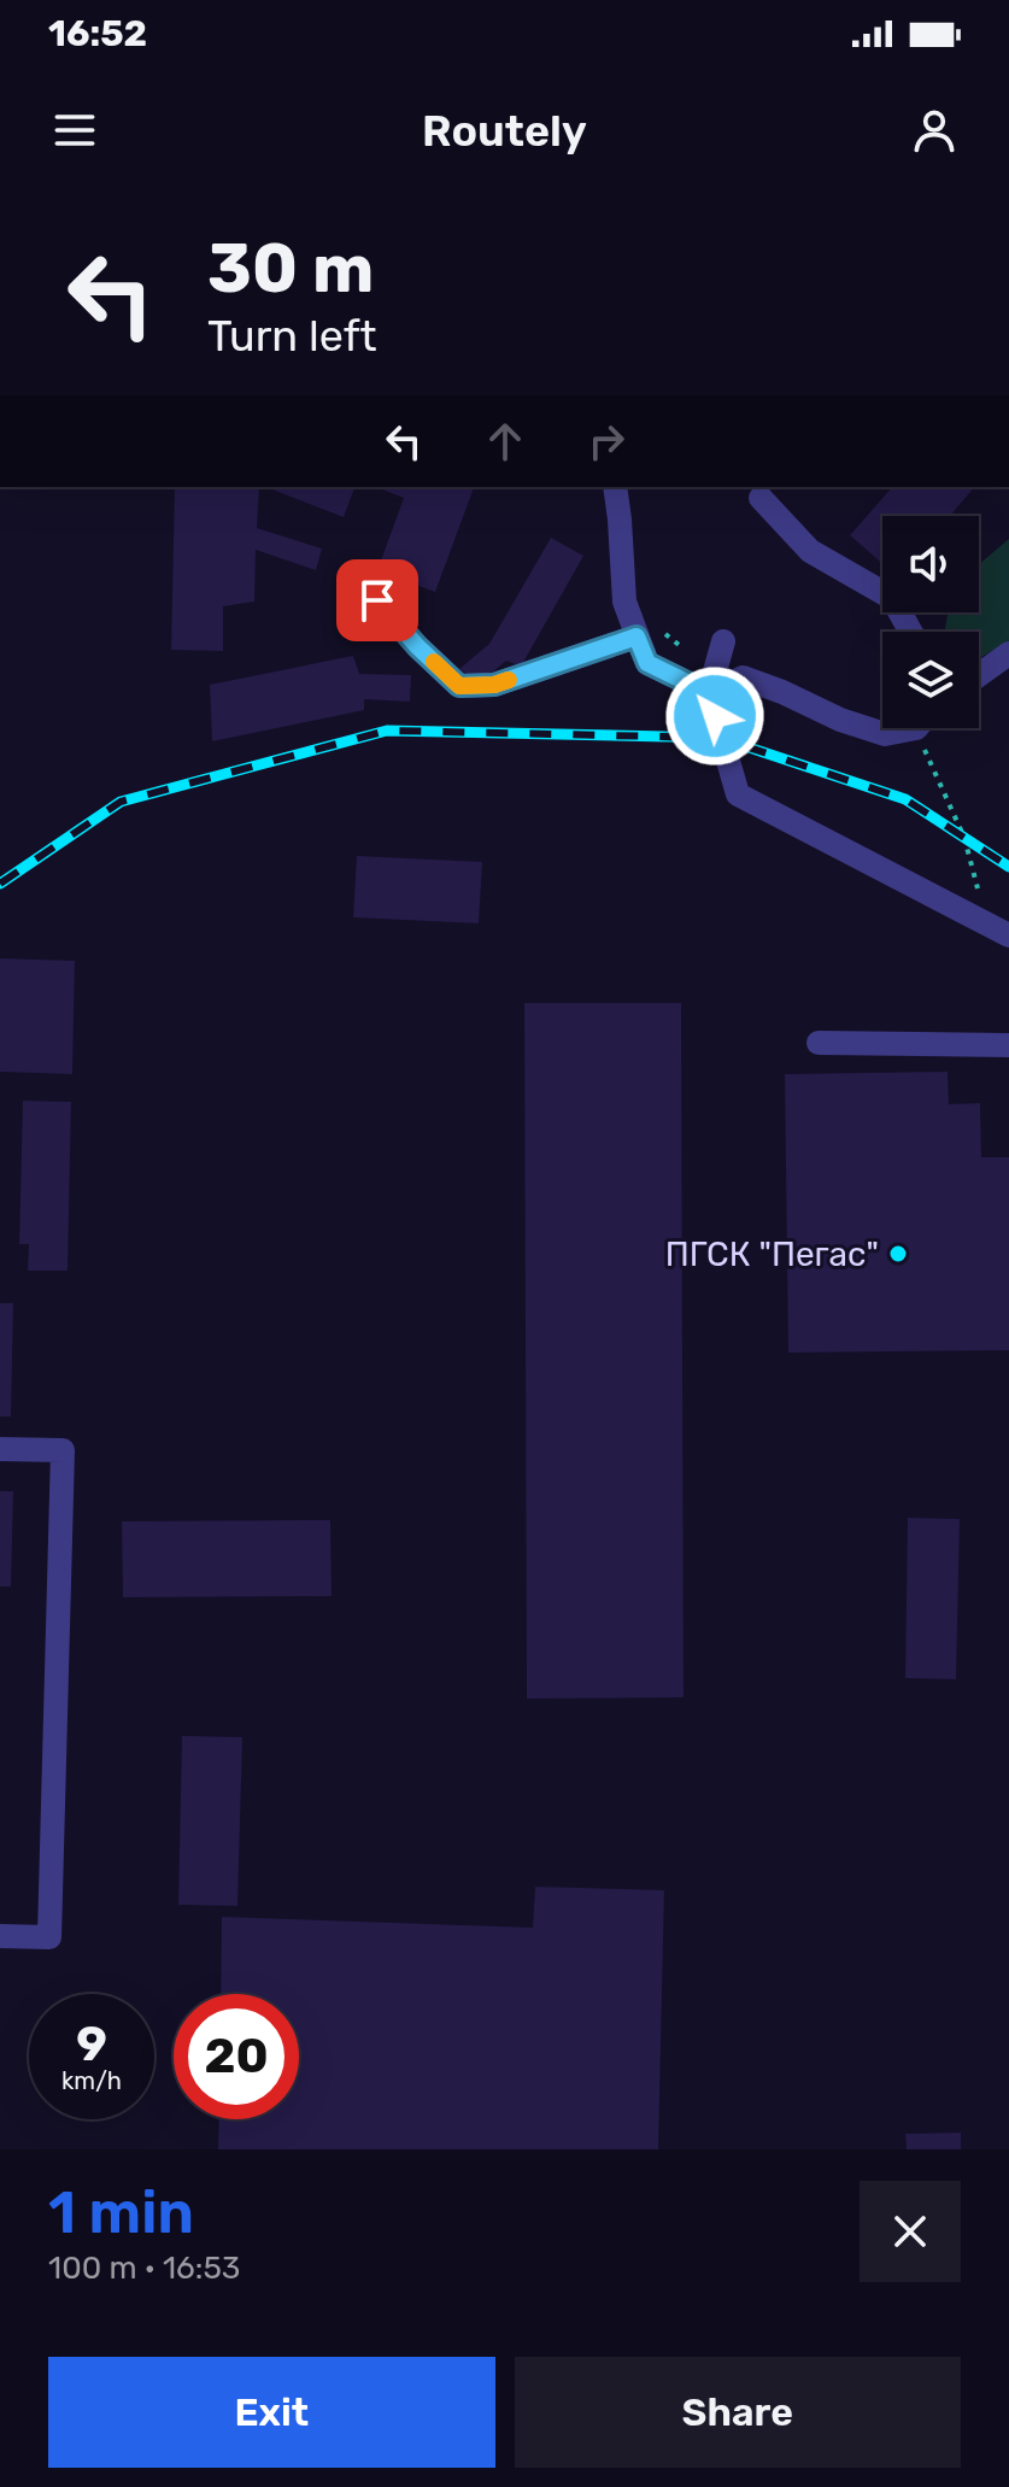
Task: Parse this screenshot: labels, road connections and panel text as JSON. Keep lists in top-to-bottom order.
{
  "places": ["ПГСК \"Пегас\""],
  "page": {
    "status": "16:52",
    "header": "Routely",
    "turn": ["30 m", "Turn left"],
    "speed": "9 km/h",
    "limit": "20",
    "heading": ["1 min", "100 m · 16:53"],
    "buttons": ["Exit", "Share"]
  }
}
